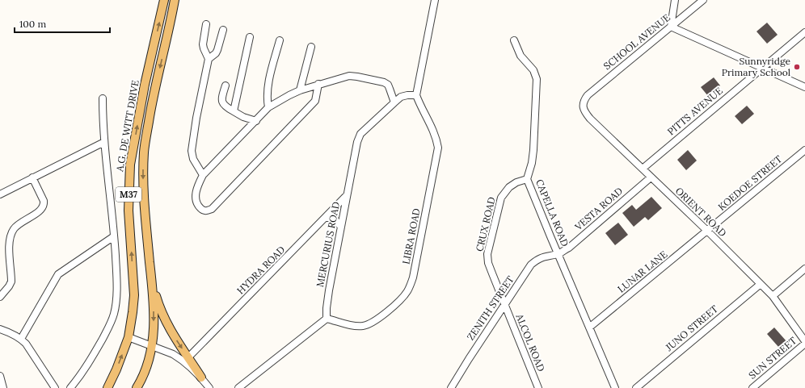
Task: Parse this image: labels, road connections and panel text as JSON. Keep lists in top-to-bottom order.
{
  "streets": {
    "main road": ["A.G. DE WITT DRIVE", "M37"],
    "street": [
      "SCHOOL AVENUE",
      "PITTS AVENUE",
      "KOEDOE STREET",
      "VESTA ROAD",
      "ORIENT ROAD",
      "CAPELLA ROAD",
      "CRUX ROAD",
      "LIBRA ROAD",
      "MERCURIUS ROAD",
      "HYDRA ROAD",
      "LUNAR LANE",
      "ZENITH STREET",
      "JUNO STREET",
      "ALCOL ROAD",
      "SUN STREET"
    ]
  },
  "crossings": [
    ["SCHOOL AVENUE", "ORIENT ROAD"],
    ["PITTS AVENUE", "ORIENT ROAD"],
    ["KOEDOE STREET", "ORIENT ROAD"],
    ["KOEDOE STREET", "LUNAR LANE"],
    ["VESTA ROAD", "ORIENT ROAD"],
    ["VESTA ROAD", "CAPELLA ROAD"],
    ["VESTA ROAD", "ZENITH STREET"],
    ["ORIENT ROAD", "LUNAR LANE"],
    ["ORIENT ROAD", "JUNO STREET"],
    ["ORIENT ROAD", "SUN STREET"],
    ["CAPELLA ROAD", "CRUX ROAD"],
    ["CAPELLA ROAD", "LUNAR LANE"],
    ["CAPELLA ROAD", "ZENITH STREET"],
    ["CRUX ROAD", "ZENITH STREET"],
    ["CRUX ROAD", "ALCOL ROAD"],
    ["LIBRA ROAD", "MERCURIUS ROAD"],
    ["MERCURIUS ROAD", "HYDRA ROAD"],
    ["ZENITH STREET", "ALCOL ROAD"]
  ],
  "places": ["Sunnyridge Primary School"],
  "scale_bar": "100 m"
}
